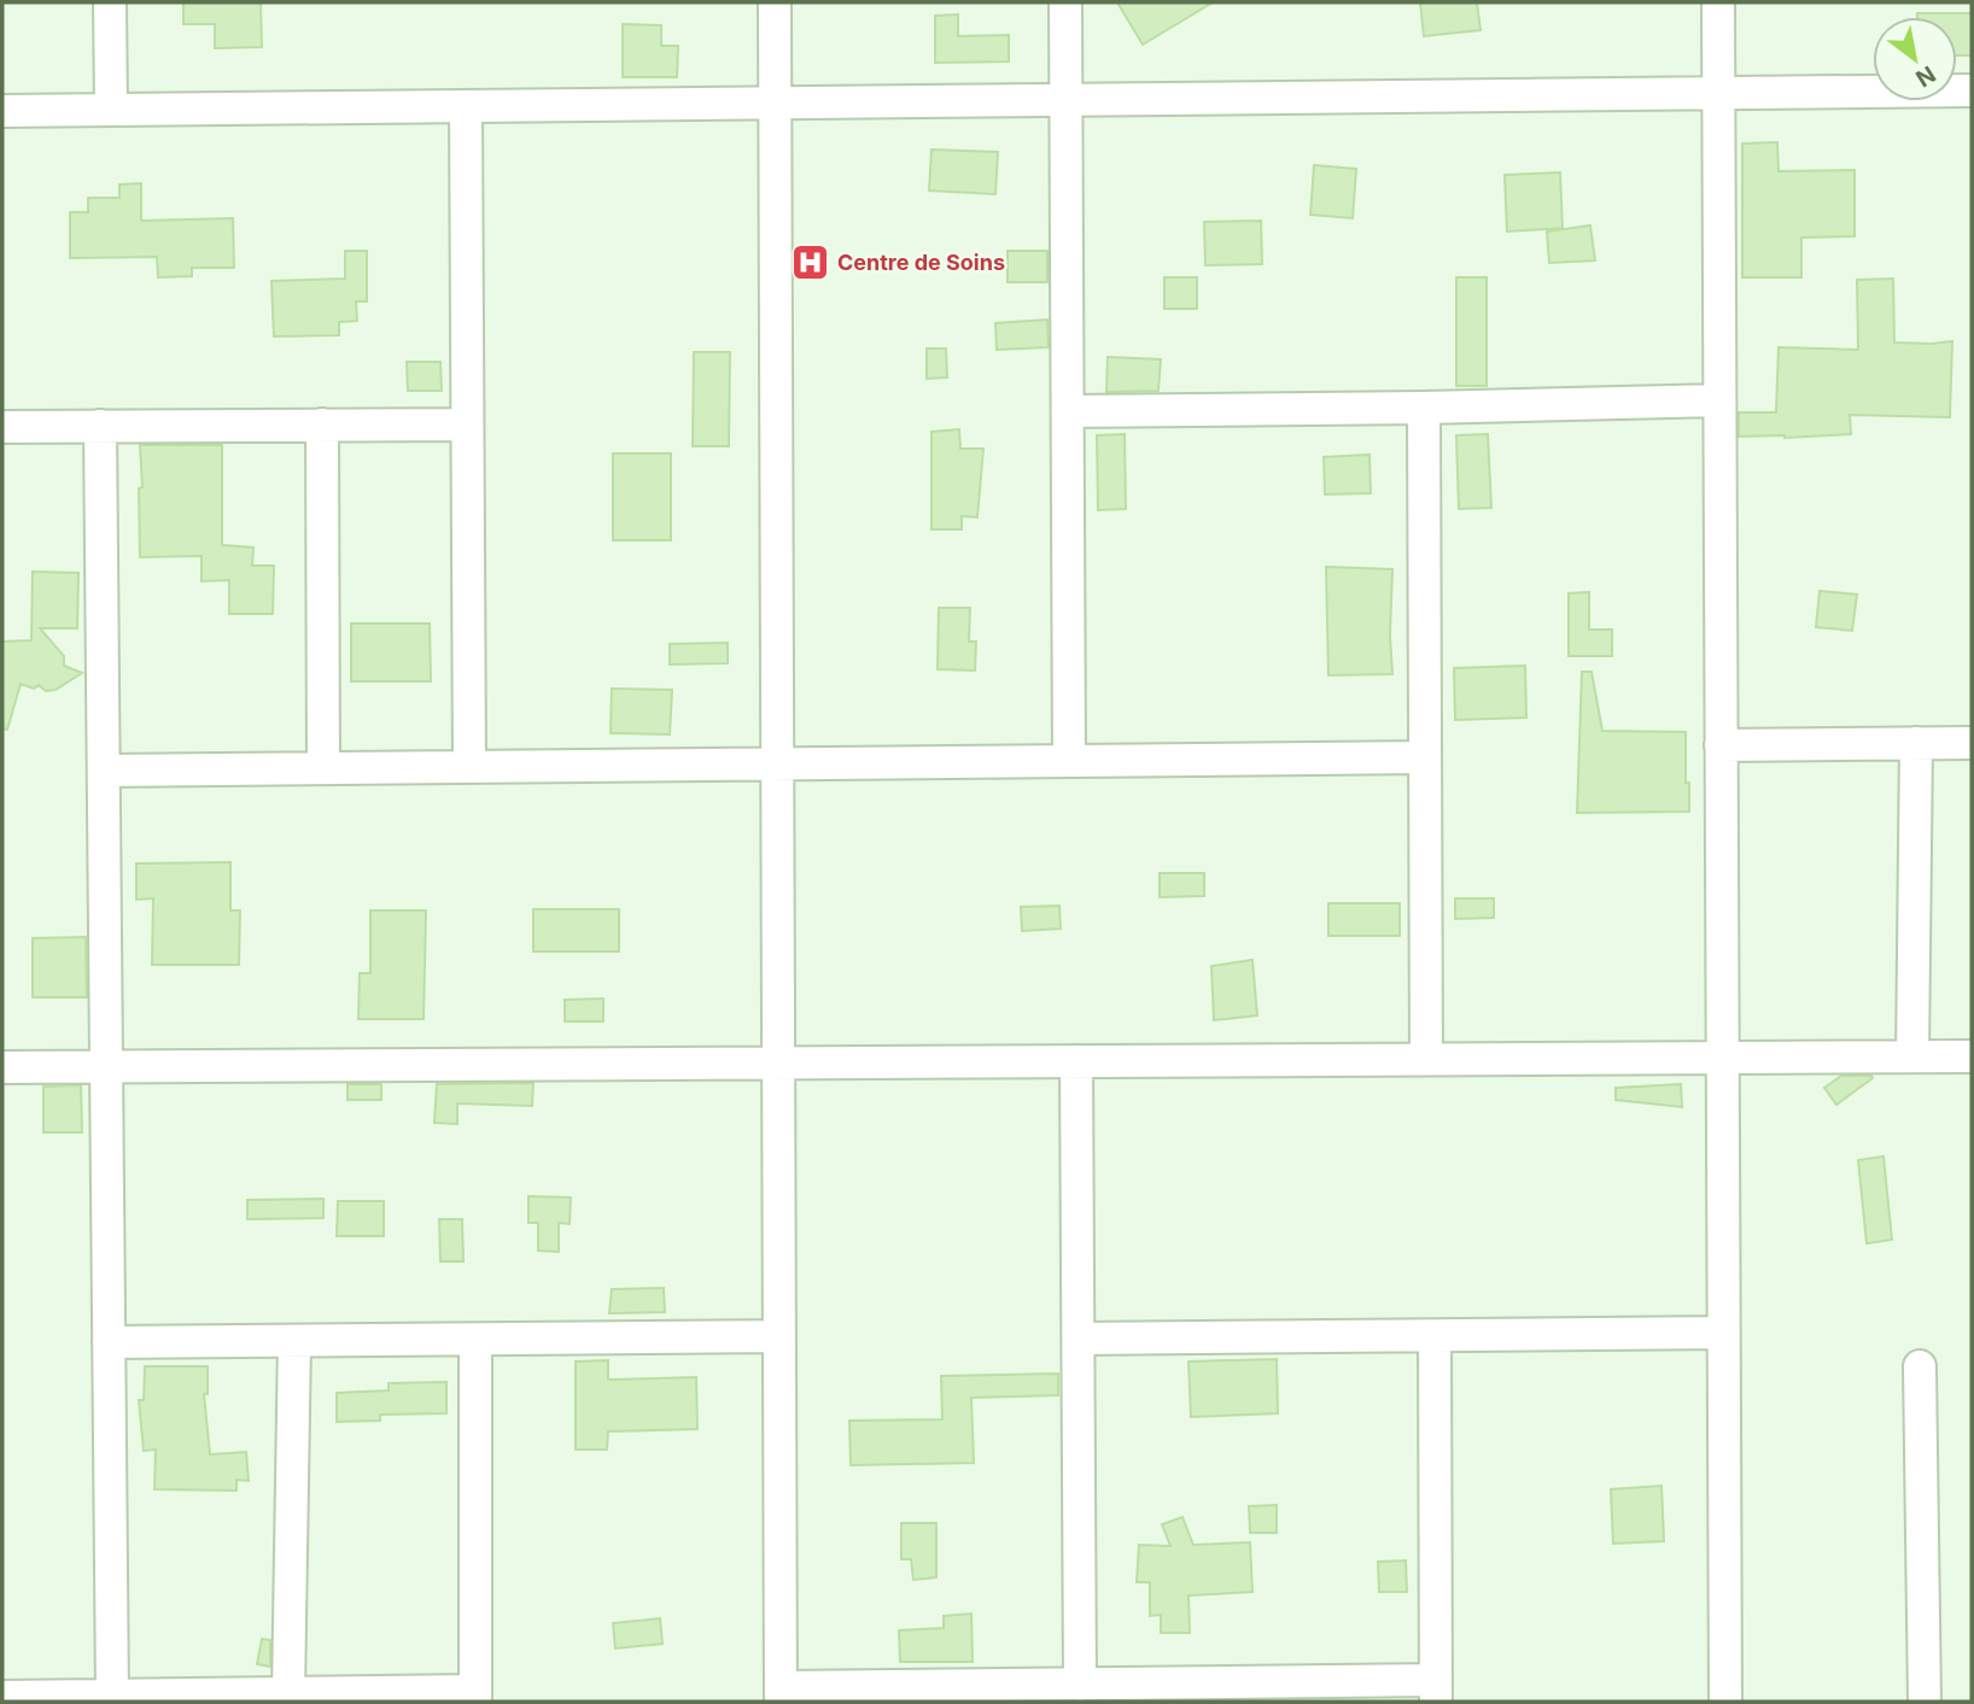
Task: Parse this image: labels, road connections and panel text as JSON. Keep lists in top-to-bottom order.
{
  "places": {
    "hospital": ["Centre de Soins"]
  },
  "north": "bottom right"
}
